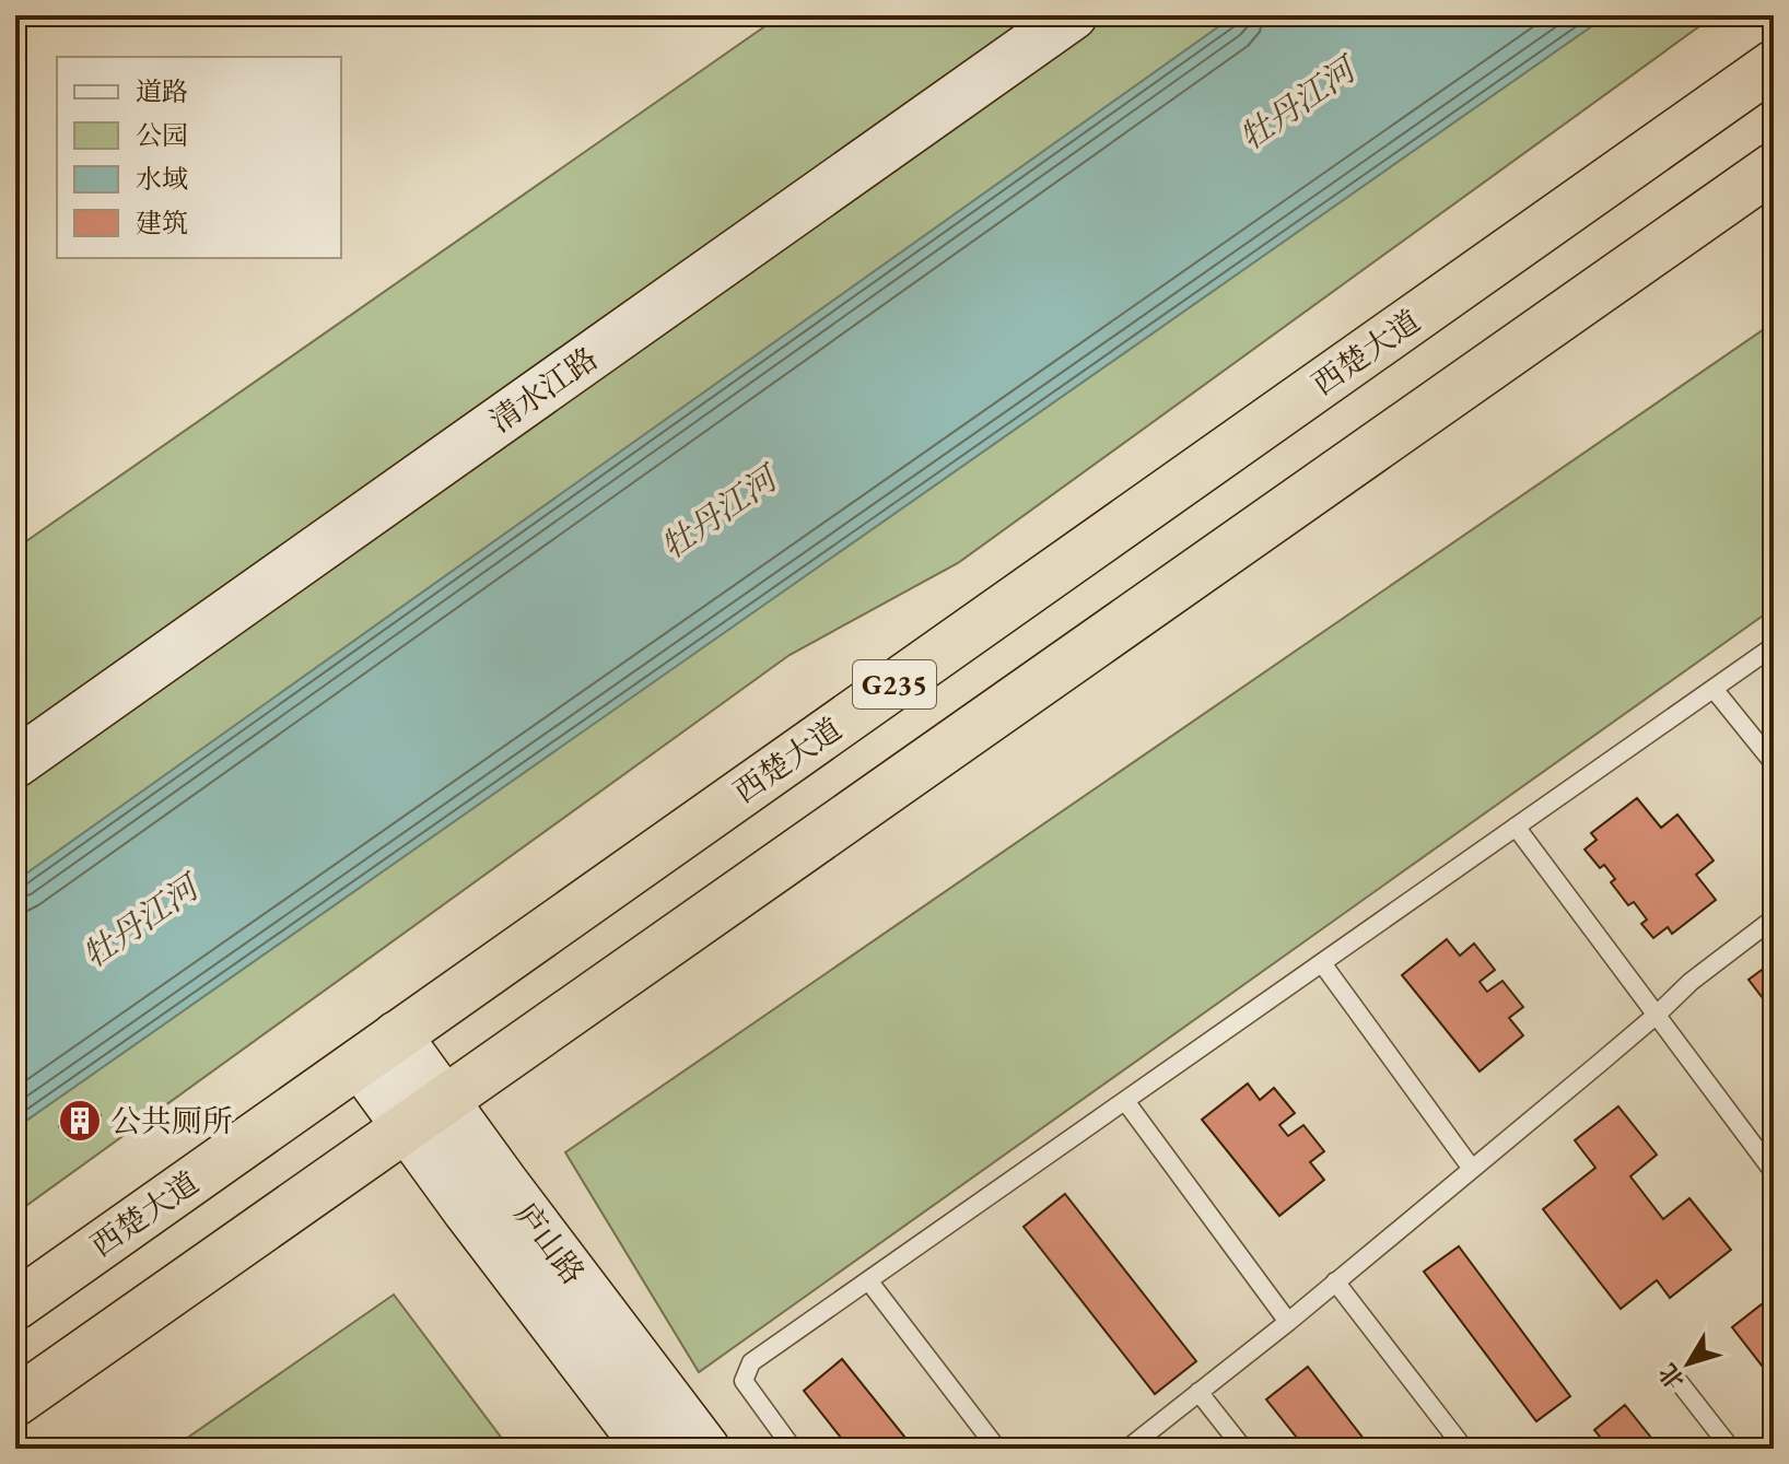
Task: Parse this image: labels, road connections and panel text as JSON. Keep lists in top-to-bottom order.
{
  "streets": {
    "highway": ["西楚大道", "G235"],
    "street": ["清水江路", "庐山路"]
  },
  "crossings": [
    ["西楚大道", "庐山路"],
    ["G235", "庐山路"]
  ],
  "water": ["牡丹江河"],
  "places": {
    "building": ["公共厕所"]
  },
  "legend": [
    "道路",
    "公园",
    "水域",
    "建筑"
  ],
  "north": "bottom left"
}
